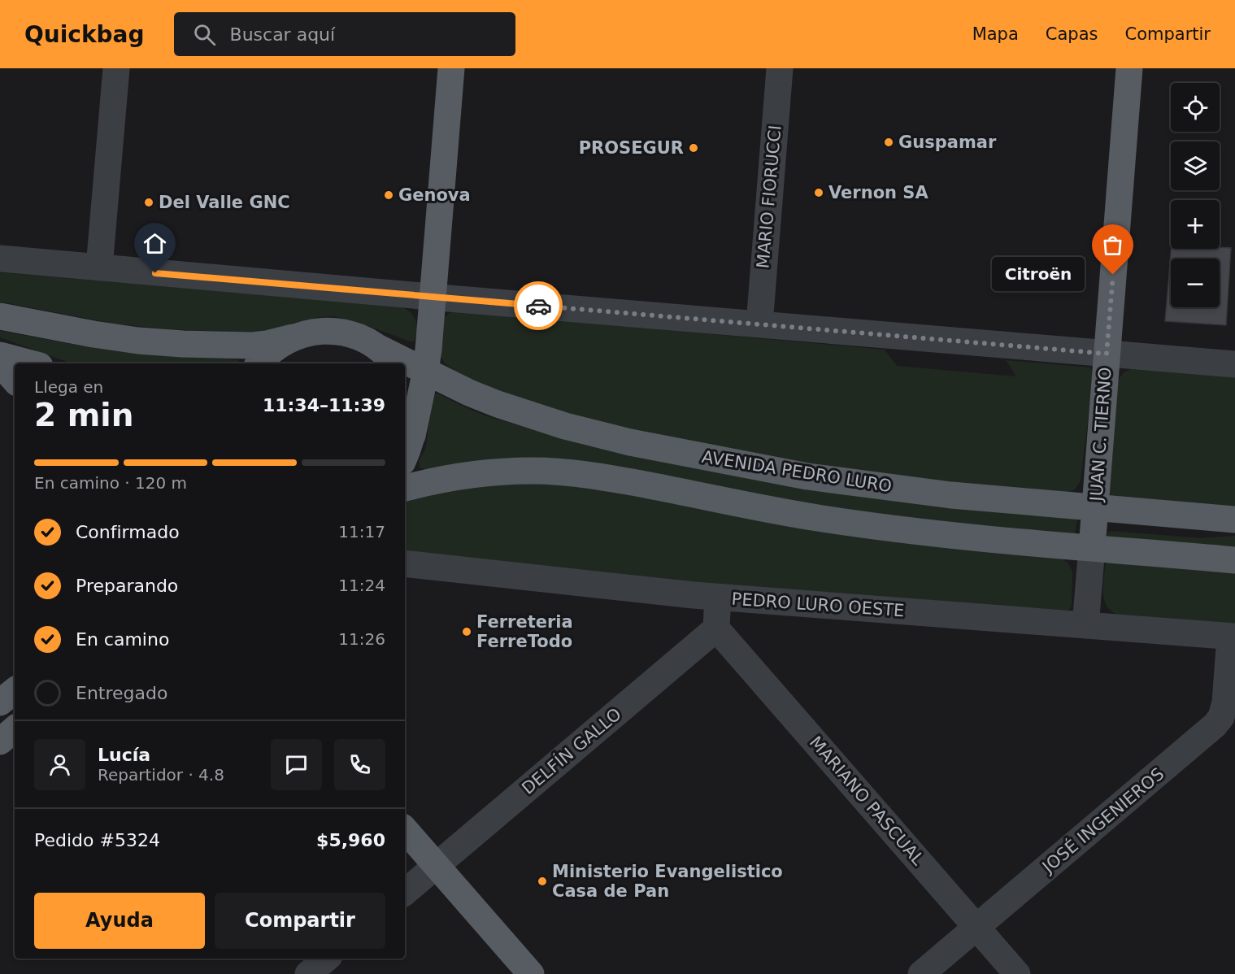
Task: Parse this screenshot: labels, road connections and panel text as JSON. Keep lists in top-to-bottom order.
{
  "streets": {
    "main road": ["JUAN C. TIERNO", "AVENIDA PEDRO LURO"],
    "street": [
      "MARIO FIORUCCI",
      "PEDRO LURO OESTE",
      "DELFÍN GALLO",
      "MARIANO PASCUAL",
      "JOSÉ INGENIEROS"
    ]
  },
  "crossings": [
    ["JUAN C. TIERNO", "AVENIDA PEDRO LURO"],
    ["JUAN C. TIERNO", "PEDRO LURO OESTE"],
    ["PEDRO LURO OESTE", "JOSÉ INGENIEROS"],
    ["DELFÍN GALLO", "MARIANO PASCUAL"],
    ["MARIANO PASCUAL", "JOSÉ INGENIEROS"]
  ],
  "places": [
    "Guspamar",
    "PROSEGUR",
    "Vernon SA",
    "Genova",
    "Del Valle GNC",
    "Citroën",
    "Ferreteria FerreTodo",
    "Ministerio Evangelistico Casa de Pan"
  ],
  "page": {
    "header": "Quickbag",
    "search": "Buscar aquí",
    "nav": ["Mapa", "Capas", "Compartir"],
    "map_buttons": ["+", "−"],
    "bubble": "Citroën",
    "heading": ["2 min", "Llega en", "11:34–11:39"],
    "panel": [
      "Lucía",
      "Repartidor · 4.8",
      "Pedido #5324",
      "$5,960"
    ],
    "bar": "En camino · 120 m",
    "list": [
      ["Confirmado", "11:17"],
      ["Preparando", "11:24"],
      ["En camino", "11:26"],
      "Entregado"
    ],
    "buttons": ["Ayuda", "Compartir"]
  }
}
